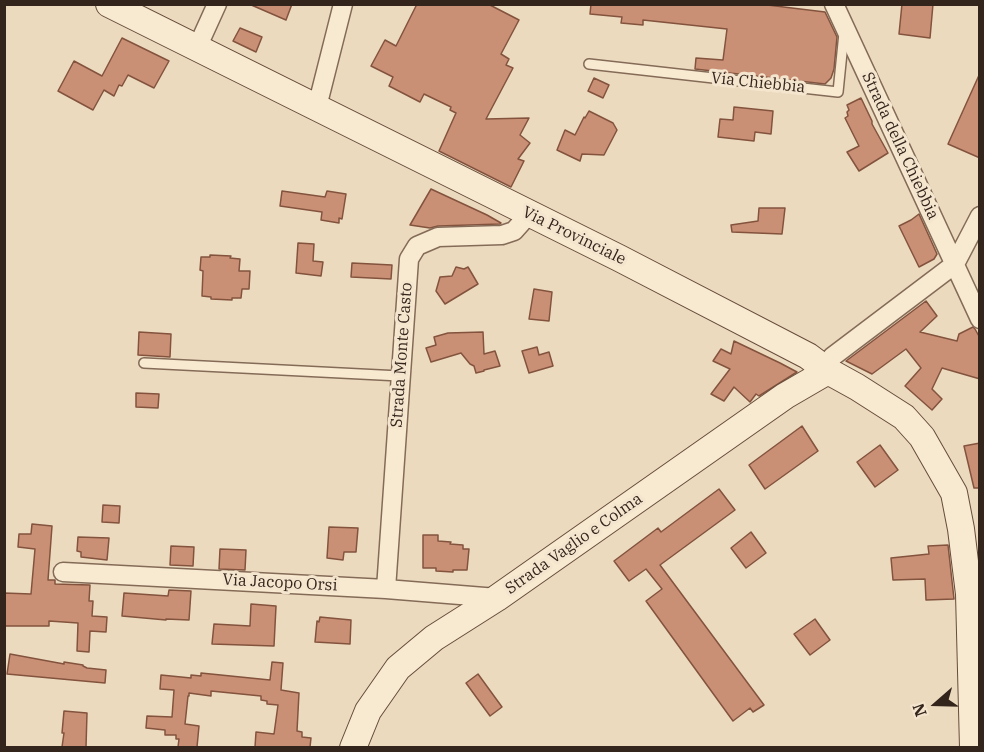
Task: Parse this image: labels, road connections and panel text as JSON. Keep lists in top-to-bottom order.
{
  "streets": {
    "main road": ["Via Provinciale", "Strada Vaglio e Colma"],
    "street": ["Strada della Chiebbia", "Strada Monte Casto", "Via Jacopo Orsi"],
    "lane": ["Via Chiebbia"]
  },
  "crossings": [
    ["Via Chiebbia", "Strada della Chiebbia"],
    ["Via Provinciale", "Strada Monte Casto"],
    ["Via Provinciale", "Strada Vaglio e Colma"],
    ["Strada Monte Casto", "Via Jacopo Orsi"],
    ["Strada Vaglio e Colma", "Via Jacopo Orsi"]
  ],
  "north": "left"
}
